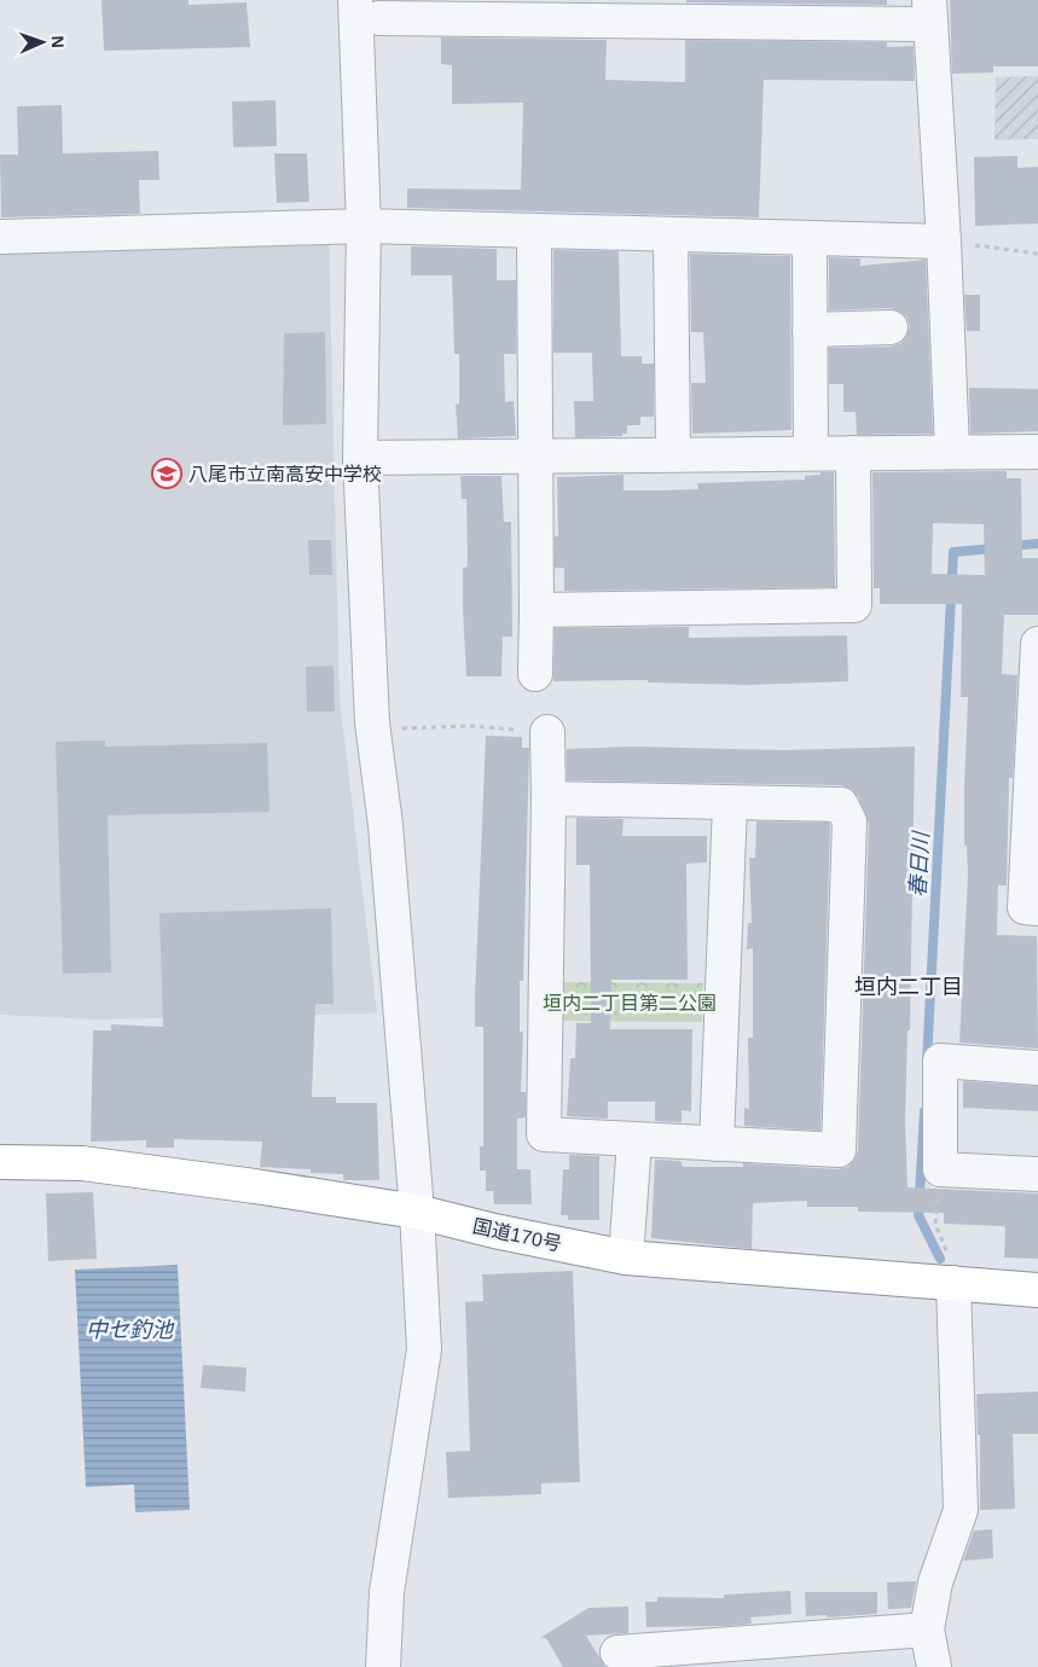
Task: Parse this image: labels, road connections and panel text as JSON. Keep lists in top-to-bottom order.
{
  "streets": {
    "highway": ["国道170号"]
  },
  "districts": ["垣内二丁目"],
  "water": ["春日川", "中セ釣池"],
  "parks": ["垣内二丁目第二公園"],
  "places": {
    "school or university": ["八尾市立南高安中学校"]
  },
  "north": "right"
}
